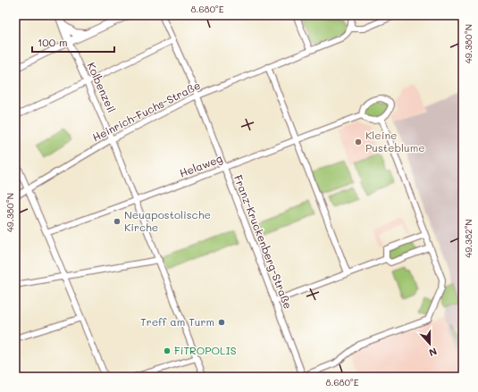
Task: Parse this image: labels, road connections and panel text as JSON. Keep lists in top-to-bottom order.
{
  "streets": {
    "street": [
      "Kolbenzeil",
      "Heinrich-Fuchs-Straße",
      "Helaweg",
      "Franz-Kruckenberg-Straße"
    ]
  },
  "crossings": [
    ["Kolbenzeil", "Heinrich-Fuchs-Straße"],
    ["Kolbenzeil", "Helaweg"],
    ["Heinrich-Fuchs-Straße", "Franz-Kruckenberg-Straße"],
    ["Helaweg", "Franz-Kruckenberg-Straße"]
  ],
  "places": [
    "Kleine Pusteblume",
    "Neuapostolische Kirche",
    "Treff am Turm",
    "FiTROPOLIS"
  ],
  "scale_bar": "100 m",
  "north": "bottom",
  "coordinates": ["8.680°E", "49.380°N", "49.382°N"]
}
